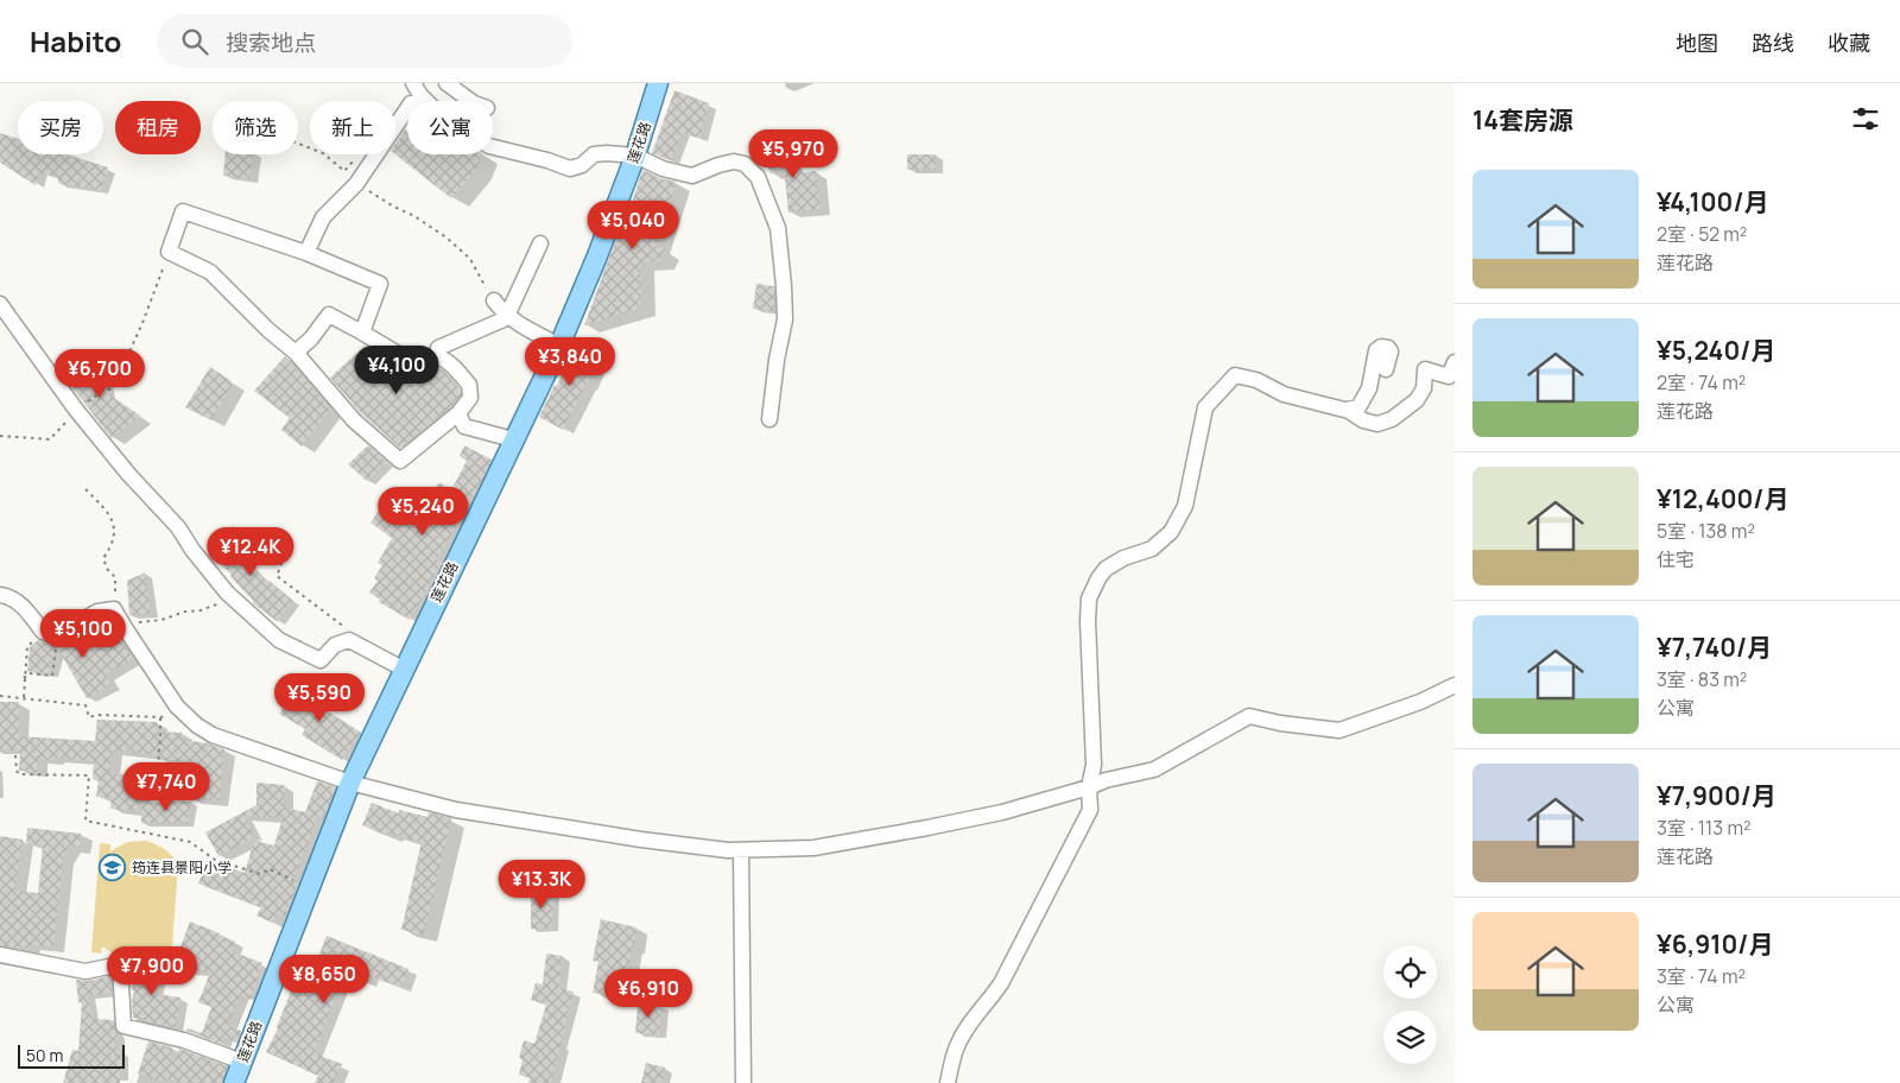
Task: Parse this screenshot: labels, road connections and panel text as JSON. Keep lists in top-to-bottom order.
{
  "streets": {
    "main road": ["莲花路"]
  },
  "places": {
    "school or university": ["筠连县景阳小学"]
  },
  "scale_bar": "50 m",
  "page": {
    "header": "Habito",
    "search": "搜索地点",
    "nav": ["地图", "路线", "收藏"],
    "heading": "14套房源",
    "chip": [
      "买房",
      "租房",
      "筛选",
      "新上",
      "公寓"
    ],
    "price": [
      "¥5,970",
      "¥5,040",
      "¥3,840",
      "¥4,100",
      "¥6,700",
      "¥5,240",
      "¥12.4K",
      "¥5,100",
      "¥5,590",
      "¥7,740",
      "¥13.3K",
      "¥7,900",
      "¥8,650",
      "¥6,910"
    ],
    "list": [
      {
        "name": "¥4,100/月",
        "note": "2室 · 52 m² · 莲花路"
      },
      {
        "name": "¥5,240/月",
        "note": "2室 · 74 m² · 莲花路"
      },
      {
        "name": "¥12,400/月",
        "note": "5室 · 138 m² · 住宅"
      },
      {
        "name": "¥7,740/月",
        "note": "3室 · 83 m² · 公寓"
      },
      {
        "name": "¥7,900/月",
        "note": "3室 · 113 m² · 莲花路"
      },
      {
        "name": "¥6,910/月",
        "note": "3室 · 74 m² · 公寓"
      }
    ],
    "scale": "50 m"
  }
}
